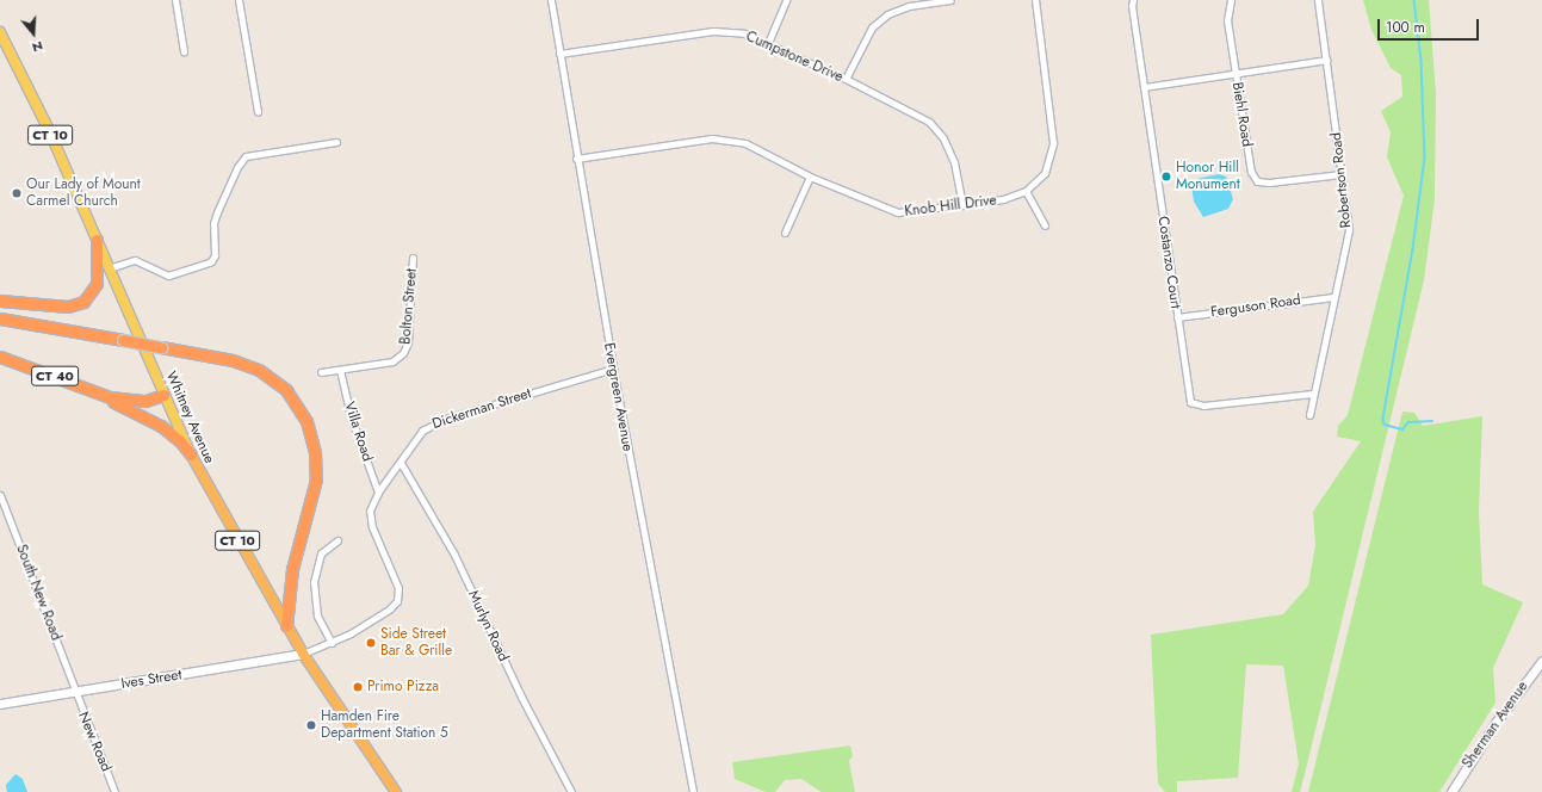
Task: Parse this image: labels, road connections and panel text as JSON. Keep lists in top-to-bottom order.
{
  "streets": {
    "highway": ["CT 10", "CT 40", "Whitney Avenue"],
    "main road": ["Ives Street", "Sherman Avenue"],
    "street": [
      "Cumpstone Drive",
      "Biehl Road",
      "Robertson Road",
      "Knob Hill Drive",
      "Costanzo Court",
      "Bolton Street",
      "Ferguson Road",
      "Evergreen Avenue",
      "Dickerman Street",
      "Villa Road",
      "South New Road",
      "Murlyn Road",
      "New Road"
    ]
  },
  "crossings": [
    ["Cumpstone Drive", "Knob Hill Drive"],
    ["Cumpstone Drive", "Evergreen Avenue"],
    ["Biehl Road", "Robertson Road"],
    ["Robertson Road", "Costanzo Court"],
    ["Robertson Road", "Ferguson Road"],
    ["Knob Hill Drive", "Evergreen Avenue"],
    ["Costanzo Court", "Ferguson Road"],
    ["Bolton Street", "Villa Road"],
    ["Evergreen Avenue", "Dickerman Street"],
    ["Dickerman Street", "Whitney Avenue"],
    ["Dickerman Street", "Villa Road"],
    ["Dickerman Street", "Murlyn Road"],
    ["Dickerman Street", "Ives Street"],
    ["Whitney Avenue", "Ives Street"],
    ["South New Road", "Ives Street"],
    ["South New Road", "New Road"],
    ["Ives Street", "New Road"]
  ],
  "places": [
    "Honor Hill Monument",
    "Our Lady of Mount Carmel Church",
    "Side Street Bar & Grille",
    "Primo Pizza",
    "Hamden Fire Department Station 5"
  ],
  "scale_bar": "100 m",
  "north": "bottom"
}
